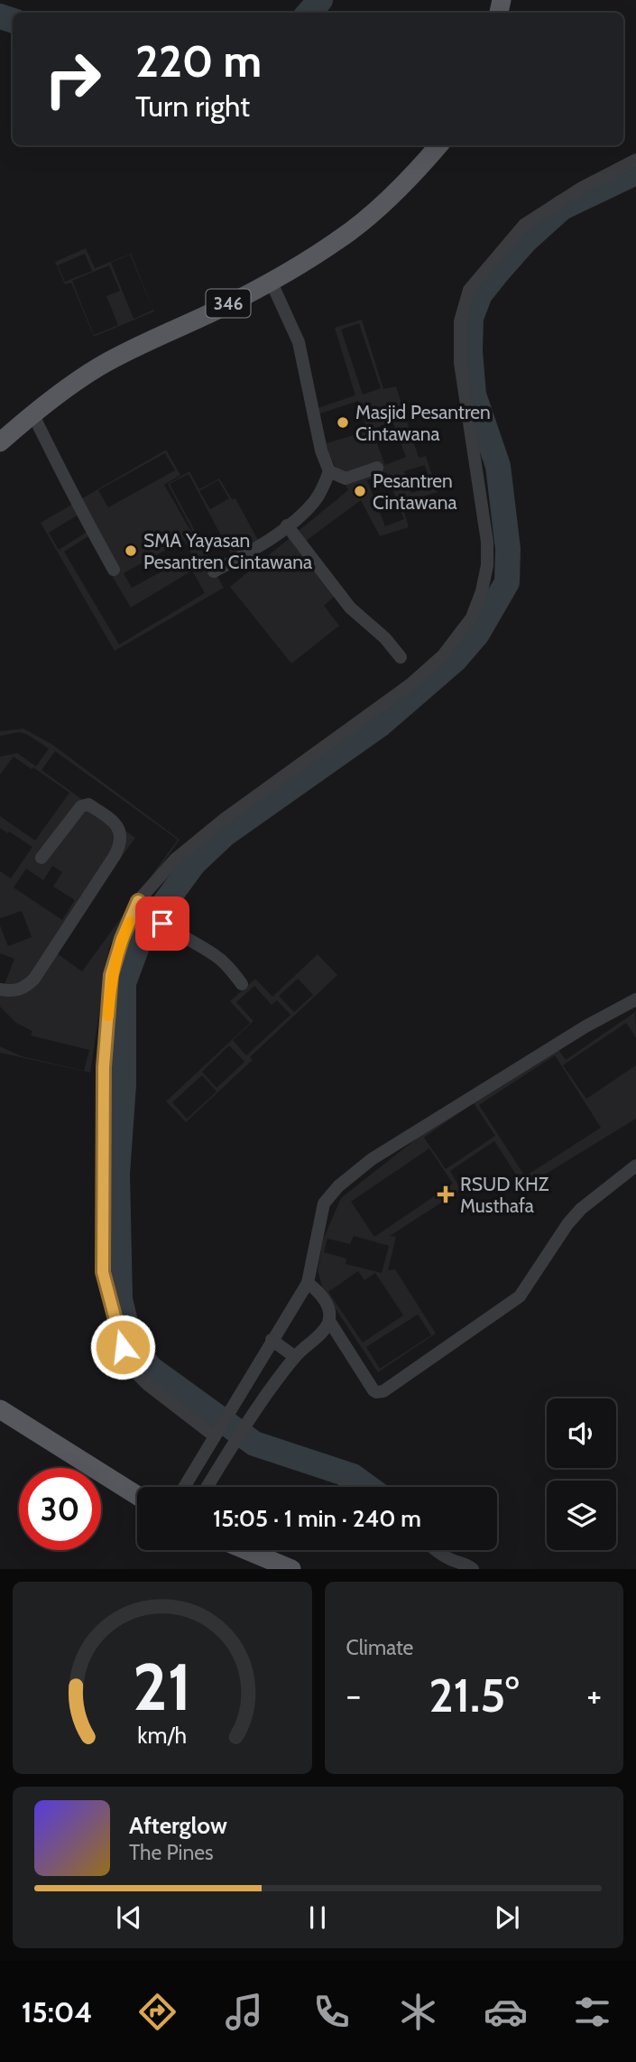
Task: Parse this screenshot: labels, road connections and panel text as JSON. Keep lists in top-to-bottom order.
{
  "streets": {
    "main road": ["346"]
  },
  "places": {
    "other": ["Masjid Pesantren Cintawana", "Pesantren Cintawana", "SMA Yayasan Pesantren Cintawana"],
    "health": ["RSUD KHZ Musthafa"]
  },
  "page": {
    "turn": ["220 m", "Turn right"],
    "limit": "30",
    "trip": "15:05 · 1 min · 240 m",
    "tile": "Climate",
    "heat": ["−", "21.5°", "+"],
    "song": ["Afterglow", "The Pines"],
    "tabs": "15:04",
    "gauge": ["21", "km/h"]
  }
}
